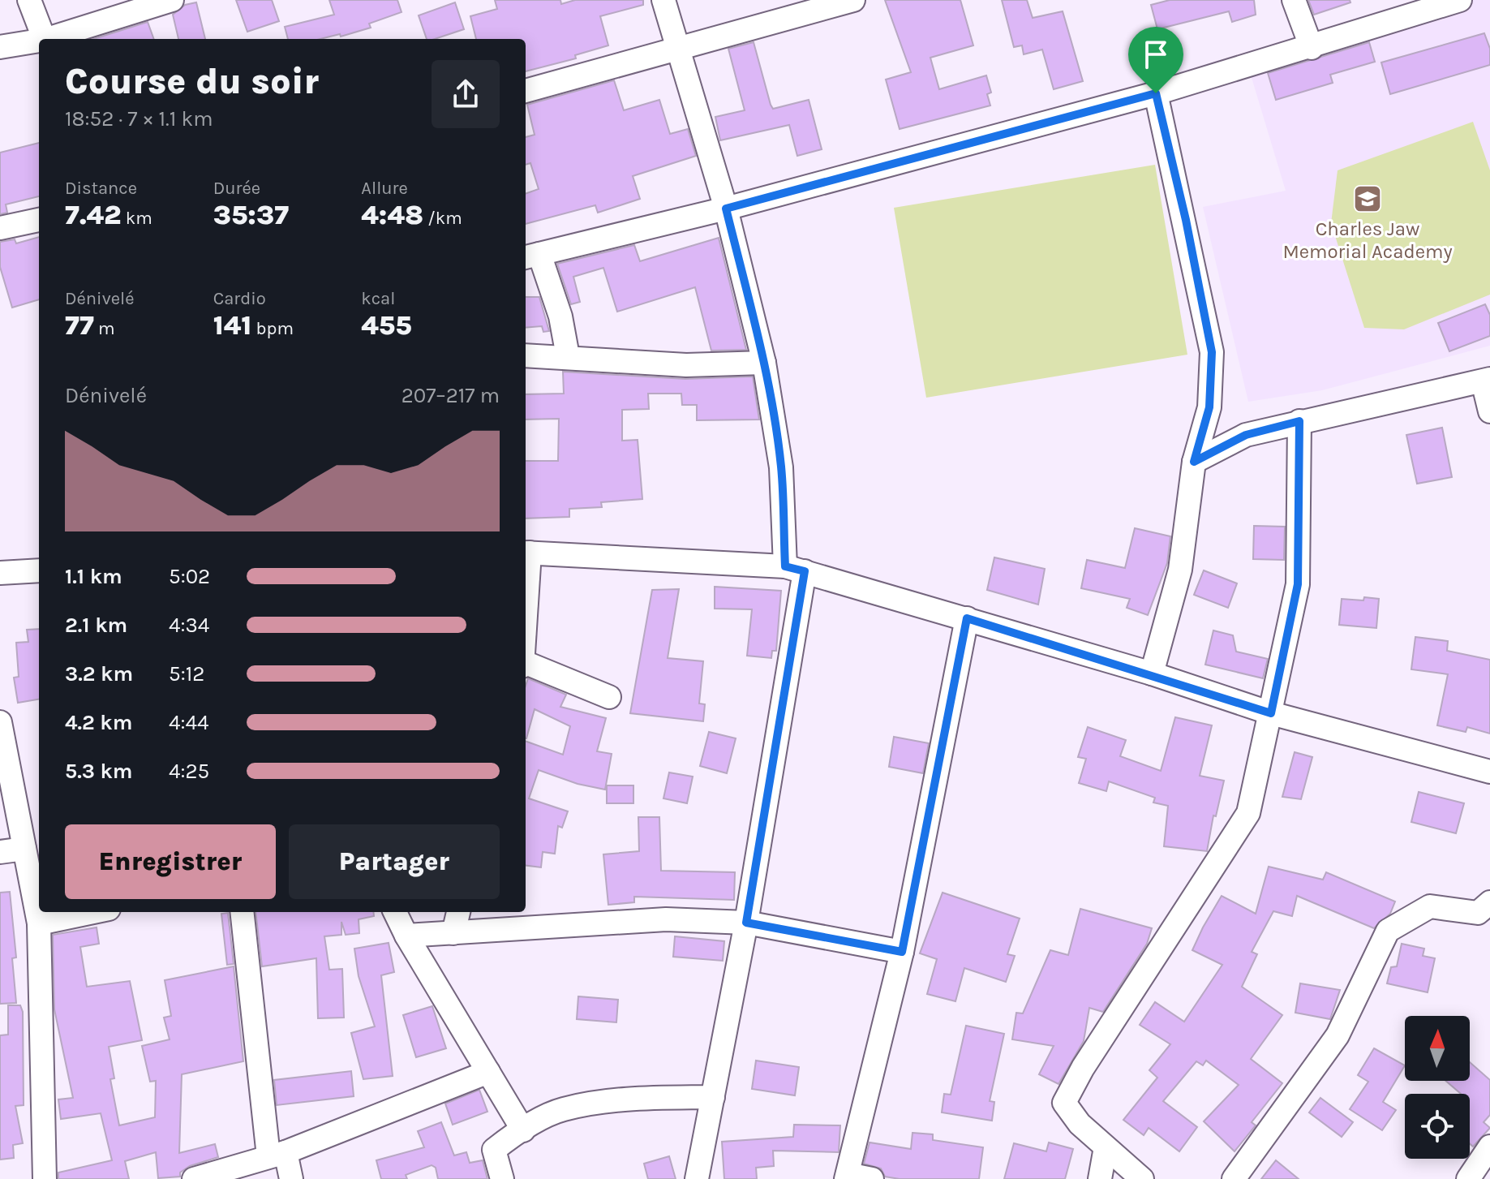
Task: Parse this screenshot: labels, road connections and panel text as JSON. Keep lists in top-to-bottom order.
{
  "places": {
    "school or university": ["Charles Jaw Memorial Academy"]
  },
  "north": "top",
  "page": {
    "heading": ["Course du soir", "18:52 · 7 × 1.1 km"],
    "stats": [
      ["Distance", "7.42 km"],
      ["Durée", "35:37"],
      ["Allure", "4:48 /km"],
      ["Dénivelé", "77 m"],
      ["Cardio", "141 bpm"],
      ["kcal", "455"]
    ],
    "chart": ["Dénivelé", "207–217 m"],
    "list": [
      {
        "name": "1.1 km",
        "note": "5:02"
      },
      {
        "name": "2.1 km",
        "note": "4:34"
      },
      {
        "name": "3.2 km",
        "note": "5:12"
      },
      {
        "name": "4.2 km",
        "note": "4:44"
      },
      {
        "name": "5.3 km",
        "note": "4:25"
      }
    ],
    "buttons": ["Enregistrer", "Partager"]
  }
}
